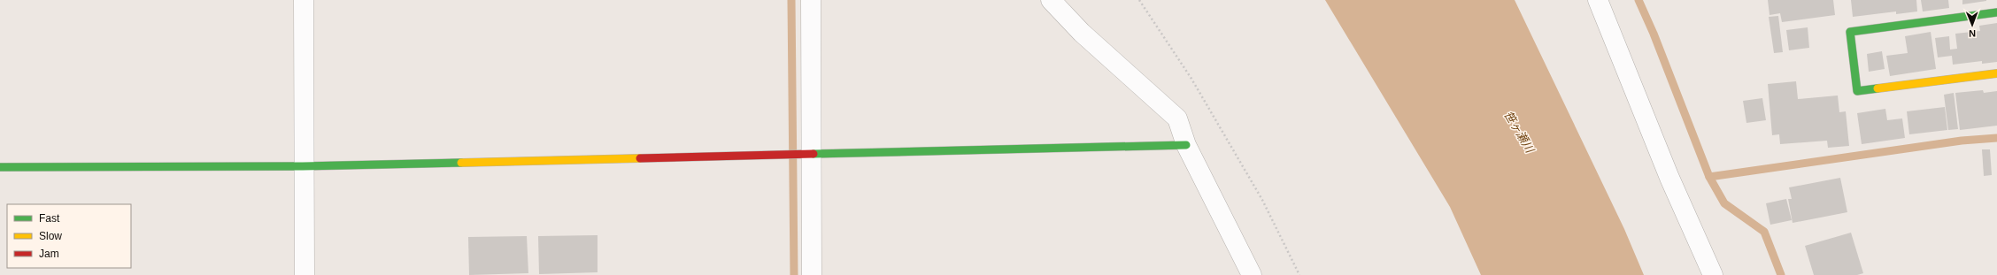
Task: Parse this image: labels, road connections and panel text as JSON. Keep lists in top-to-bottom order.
{
  "water": ["笹ヶ瀬川"],
  "legend": ["Fast", "Slow", "Jam"],
  "north": "bottom"
}
